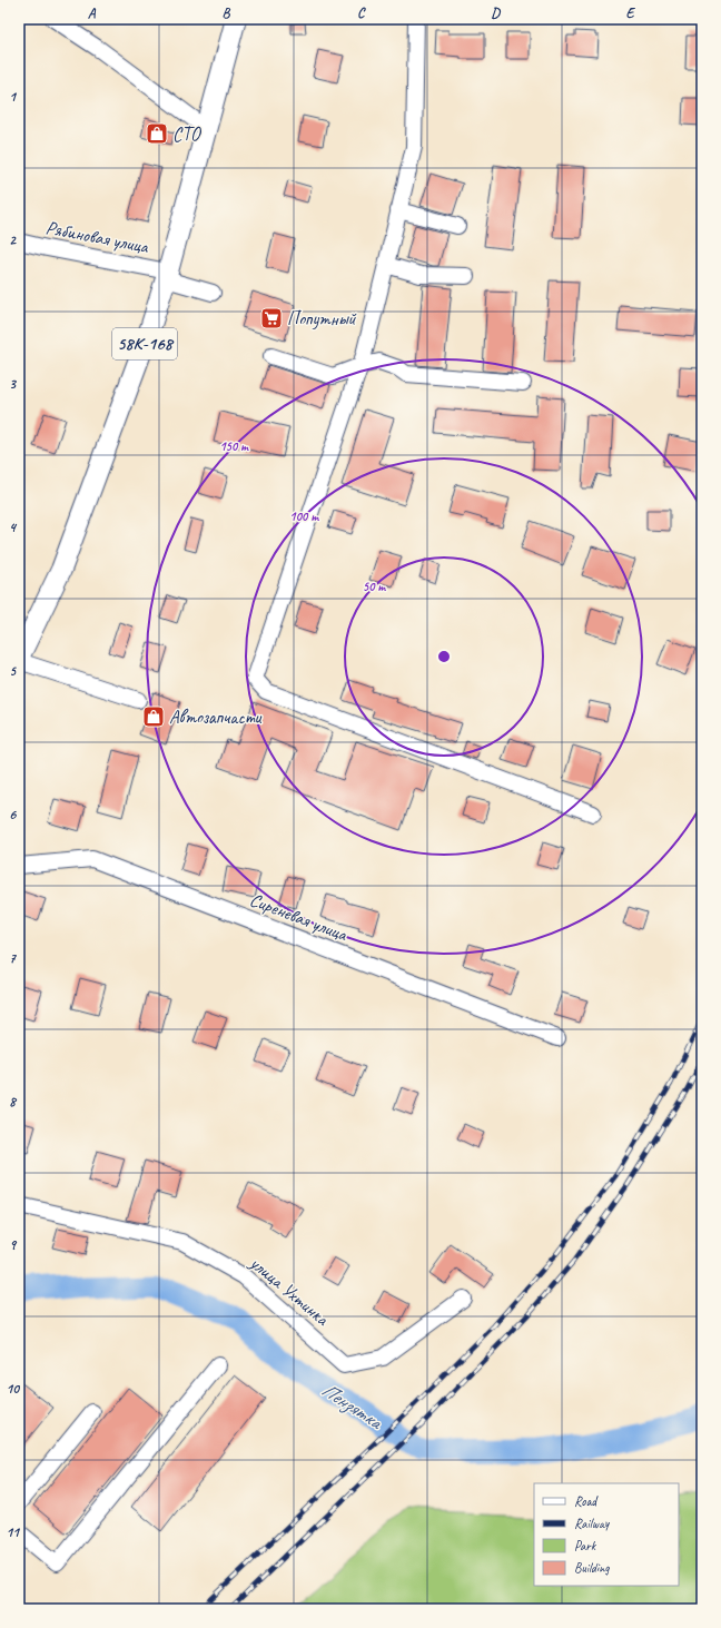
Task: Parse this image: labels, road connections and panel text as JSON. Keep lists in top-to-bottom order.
{
  "streets": {
    "main road": ["58К-168"],
    "street": ["Рябиновая улица", "Сиреневая улица", "улица Ухтинка"]
  },
  "crossings": [
    ["Рябиновая улица", "58К-168"]
  ],
  "water": ["Пензятка"],
  "places": {
    "shop": ["СТО", "Автозапчасти"],
    "supermarket": ["Попутный"]
  },
  "legend": [
    "Road",
    "Railway",
    "Park",
    "Building"
  ],
  "grid": {
    "columns": [
      "A",
      "B",
      "C",
      "D",
      "E"
    ],
    "rows": [
      "1",
      "2",
      "3",
      "4",
      "5",
      "6",
      "7",
      "8",
      "9",
      "10",
      "11"
    ]
  },
  "rings": ["150 m", "100 m", "50 m"]
}
